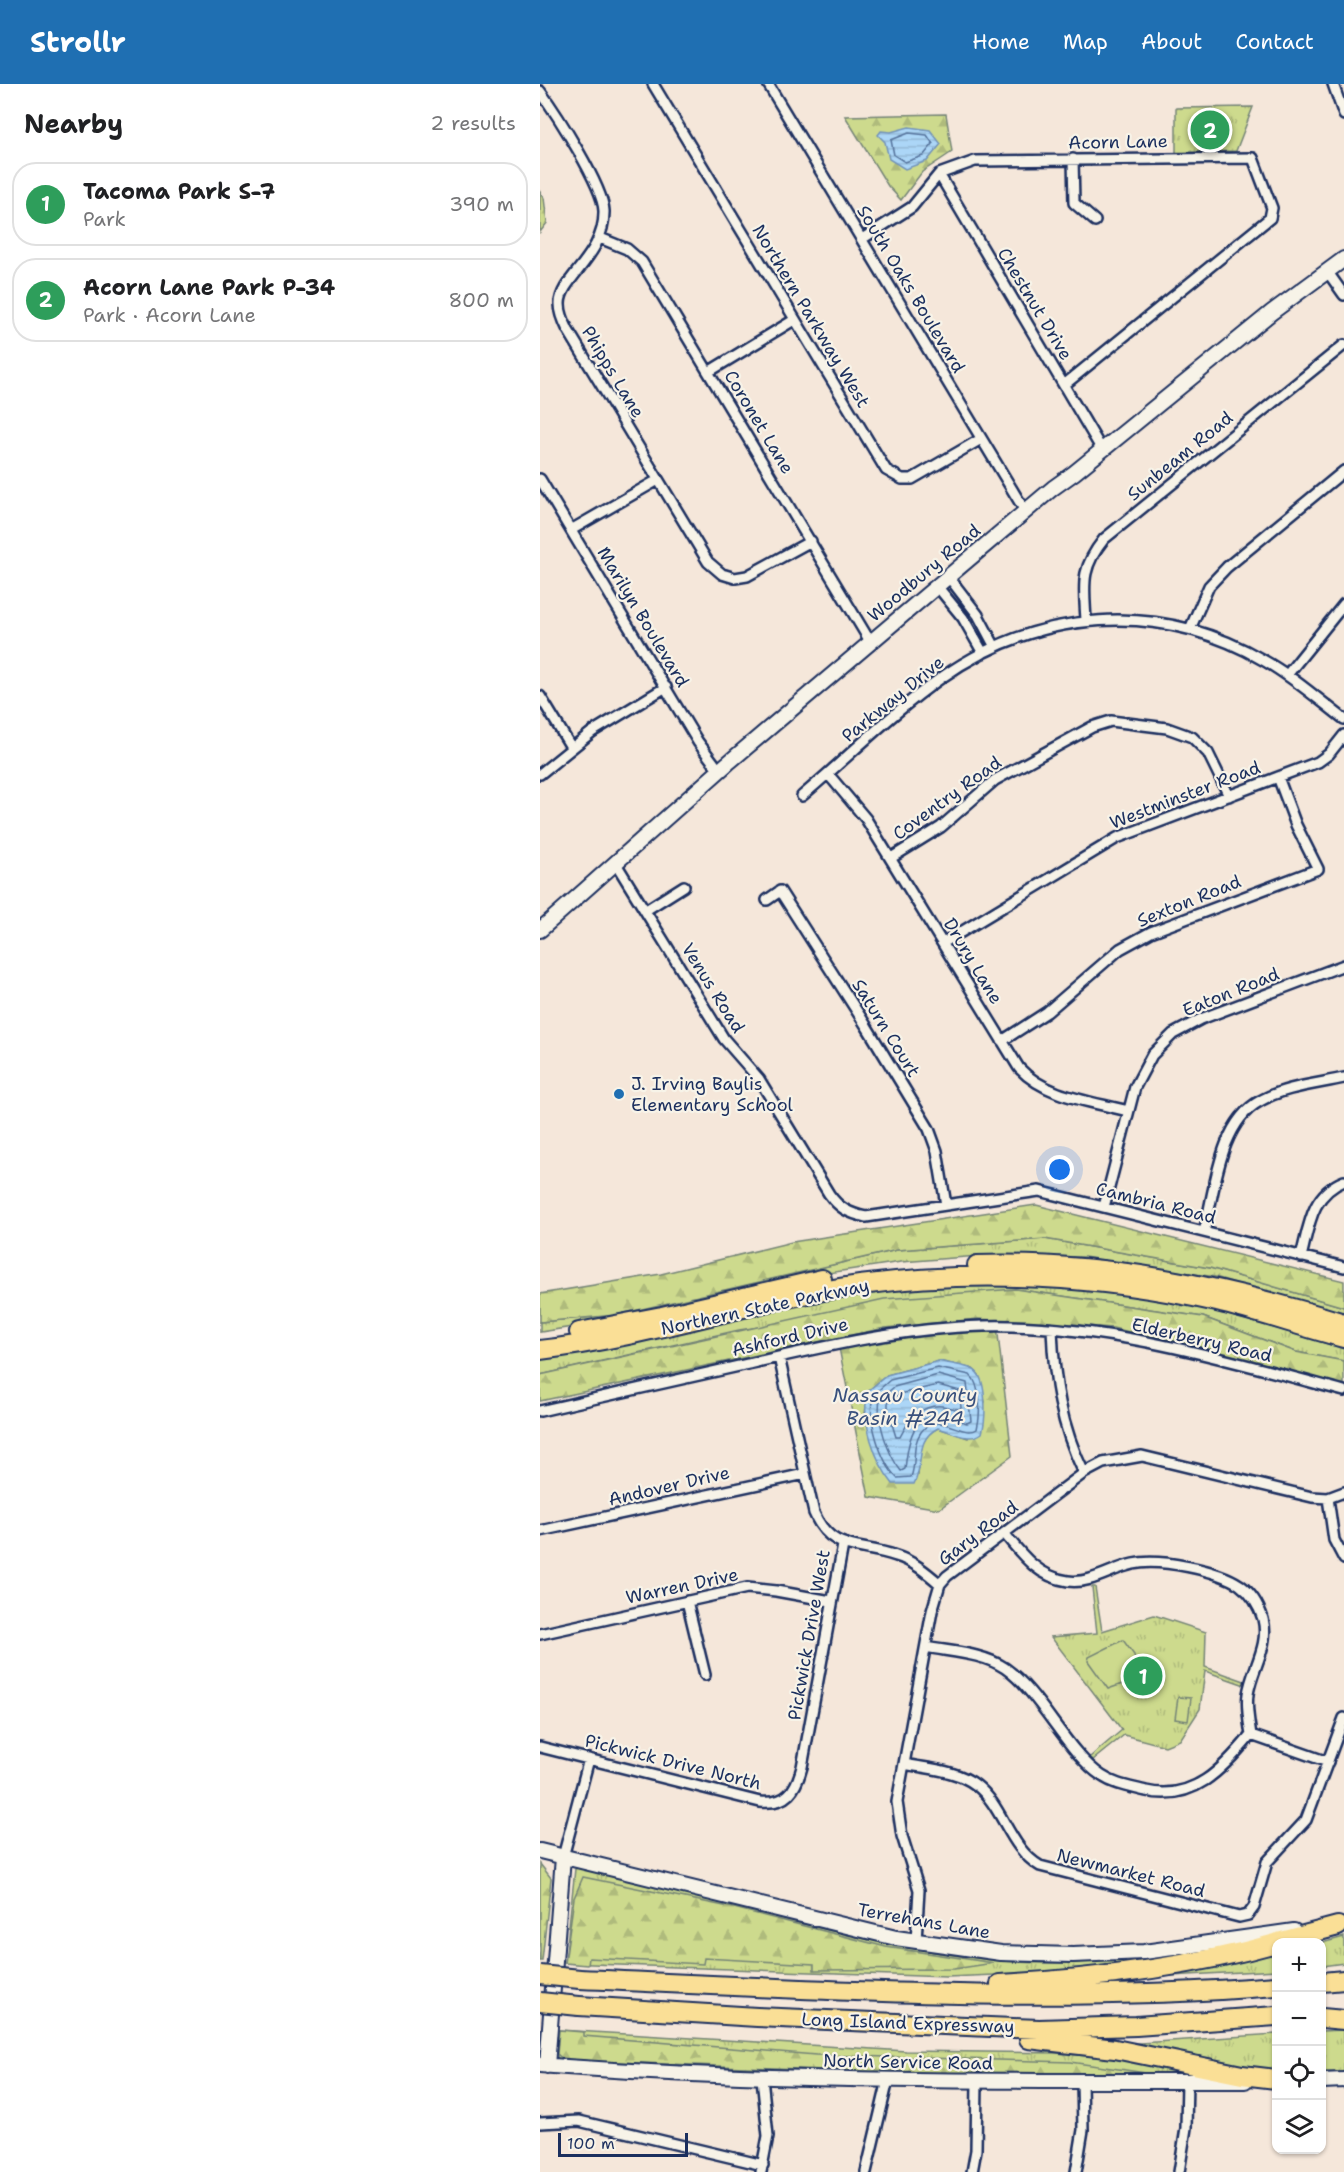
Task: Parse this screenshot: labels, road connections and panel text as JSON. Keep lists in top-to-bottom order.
{
  "streets": {
    "highway": ["Northern State Parkway", "Long Island Expressway"],
    "main road": ["Woodbury Road", "Terrehans Lane", "North Service Road"],
    "street": [
      "Acorn Lane",
      "South Oaks Boulevard",
      "Chestnut Drive",
      "Northern Parkway West",
      "Phipps Lane",
      "Coronet Lane",
      "Sunbeam Road",
      "Marilyn Boulevard",
      "Parkway Drive",
      "Westminster Road",
      "Coventry Road",
      "Sexton Road",
      "Drury Lane",
      "Venus Road",
      "Eaton Road",
      "Saturn Court",
      "Cambria Road",
      "Ashford Drive",
      "Elderberry Road",
      "Andover Drive",
      "Gary Road",
      "Warren Drive",
      "Pickwick Drive West",
      "Pickwick Drive North",
      "Newmarket Road"
    ]
  },
  "crossings": [
    ["Acorn Lane", "Chestnut Drive"],
    ["South Oaks Boulevard", "Northern Parkway West"],
    ["South Oaks Boulevard", "Woodbury Road"],
    ["Chestnut Drive", "Woodbury Road"],
    ["Phipps Lane", "Coronet Lane"],
    ["Coronet Lane", "Woodbury Road"],
    ["Sunbeam Road", "Parkway Drive"],
    ["Woodbury Road", "Marilyn Boulevard"],
    ["Woodbury Road", "Venus Road"],
    ["Parkway Drive", "Drury Lane"],
    ["Westminster Road", "Coventry Road"],
    ["Westminster Road", "Sexton Road"],
    ["Westminster Road", "Drury Lane"],
    ["Coventry Road", "Drury Lane"],
    ["Sexton Road", "Drury Lane"],
    ["Drury Lane", "Eaton Road"],
    ["Venus Road", "Cambria Road"],
    ["Eaton Road", "Cambria Road"],
    ["Saturn Court", "Cambria Road"],
    ["Ashford Drive", "Elderberry Road"],
    ["Ashford Drive", "Pickwick Drive West"],
    ["Andover Drive", "Pickwick Drive West"],
    ["Gary Road", "Newmarket Road"],
    ["Gary Road", "Terrehans Lane"],
    ["Warren Drive", "Pickwick Drive West"],
    ["Pickwick Drive West", "Pickwick Drive North"]
  ],
  "water": ["Nassau County Basin #244"],
  "places": ["J. Irving Baylis Elementary School"],
  "scale_bar": "100 m",
  "page": {
    "header": "Strollr",
    "nav": [
      "Home",
      "Map",
      "About",
      "Contact"
    ],
    "heading": ["Nearby", "2 results"],
    "pins": ["2", "1"],
    "list": [
      {
        "mark": "1",
        "name": "Tacoma Park S-7",
        "note": "Park",
        "value": "390 m"
      },
      {
        "mark": "2",
        "name": "Acorn Lane Park P-34",
        "note": "Park · Acorn Lane",
        "value": "800 m"
      }
    ],
    "map_buttons": ["+", "−"],
    "scale": "100 m"
  }
}
